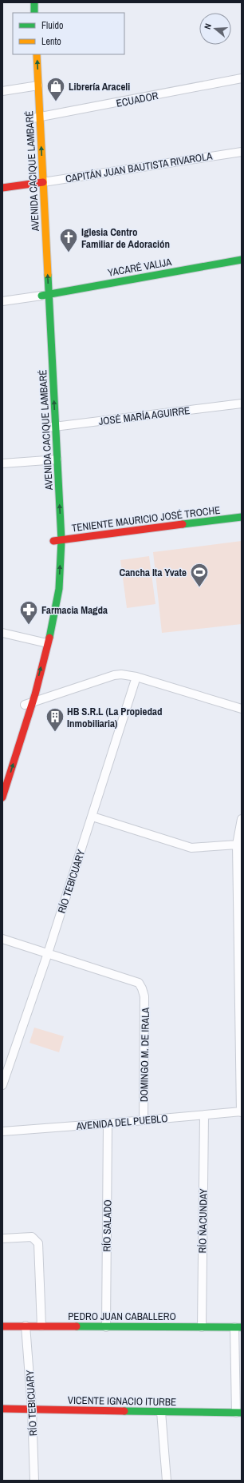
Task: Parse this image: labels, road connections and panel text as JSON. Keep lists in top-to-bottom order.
{
  "streets": {
    "main road": [
      "AVENIDA CACIQUE LAMBARÉ",
      "YACARÉ VALIJA",
      "TENIENTE MAURICIO JOSÉ TROCHE",
      "PEDRO JUAN CABALLERO",
      "VICENTE IGNACIO ITURBE"
    ],
    "street": [
      "ECUADOR",
      "CAPITÁN JUAN BAUTISTA RIVAROLA",
      "JOSÉ MARÍA AGUIRRE",
      "RÍO TEBICUARY",
      "DOMINGO M. DE IRALA",
      "AVENIDA DEL PUEBLO",
      "RÍO ÑACUNDAY",
      "RÍO SALADO"
    ]
  },
  "crossings": [
    ["ECUADOR", "AVENIDA CACIQUE LAMBARÉ"],
    ["CAPITÁN JUAN BAUTISTA RIVAROLA", "AVENIDA CACIQUE LAMBARÉ"],
    ["AVENIDA CACIQUE LAMBARÉ", "YACARÉ VALIJA"],
    ["AVENIDA CACIQUE LAMBARÉ", "JOSÉ MARÍA AGUIRRE"],
    ["AVENIDA CACIQUE LAMBARÉ", "TENIENTE MAURICIO JOSÉ TROCHE"],
    ["RÍO TEBICUARY", "DOMINGO M. DE IRALA"],
    ["RÍO TEBICUARY", "PEDRO JUAN CABALLERO"],
    ["RÍO TEBICUARY", "VICENTE IGNACIO ITURBE"],
    ["DOMINGO M. DE IRALA", "AVENIDA DEL PUEBLO"],
    ["AVENIDA DEL PUEBLO", "RÍO ÑACUNDAY"],
    ["AVENIDA DEL PUEBLO", "RÍO SALADO"],
    ["RÍO ÑACUNDAY", "PEDRO JUAN CABALLERO"],
    ["RÍO SALADO", "PEDRO JUAN CABALLERO"]
  ],
  "places": {
    "shop": ["Librería Araceli"],
    "church": ["Iglesia Centro Familiar de Adoración"],
    "sports": ["Cancha Ita Yvate"],
    "pharmacy": ["Farmacia Magda"],
    "building": ["HB S.R.L (La Propiedad Inmobiliaria)"]
  },
  "legend": ["Fluido", "Lento"],
  "north": "left"
}
